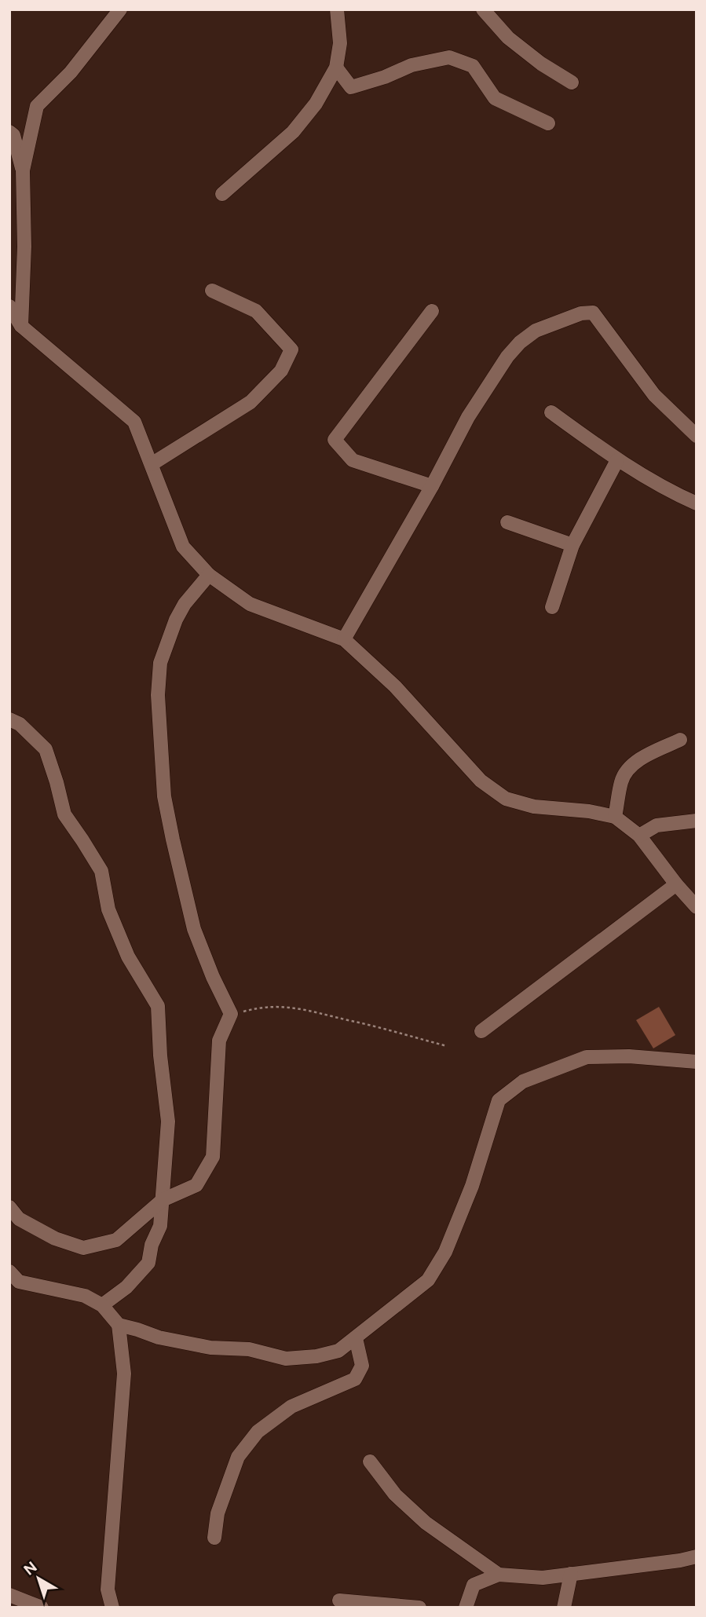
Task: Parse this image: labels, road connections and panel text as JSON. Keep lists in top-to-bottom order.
{
  "north": "top left"
}
